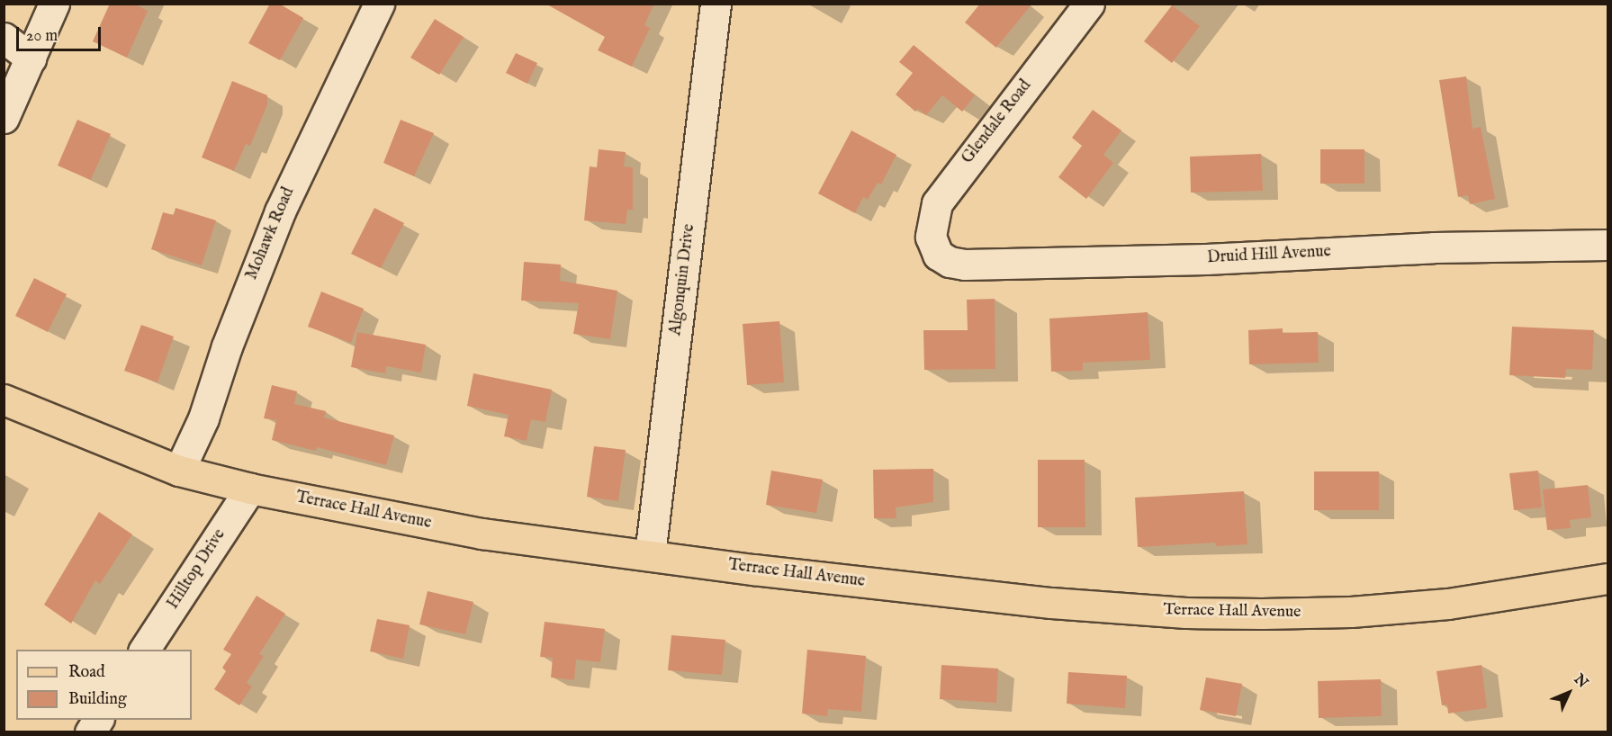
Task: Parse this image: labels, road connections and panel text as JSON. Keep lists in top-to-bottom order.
{
  "streets": {
    "main road": ["Terrace Hall Avenue"],
    "street": [
      "Glendale Road",
      "Mohawk Road",
      "Druid Hill Avenue",
      "Algonquin Drive",
      "Hilltop Drive"
    ]
  },
  "crossings": [
    ["Glendale Road", "Druid Hill Avenue"],
    ["Mohawk Road", "Terrace Hall Avenue"],
    ["Algonquin Drive", "Terrace Hall Avenue"],
    ["Terrace Hall Avenue", "Hilltop Drive"]
  ],
  "legend": ["Road", "Building"],
  "scale_bar": "20 m",
  "north": "top right"
}
